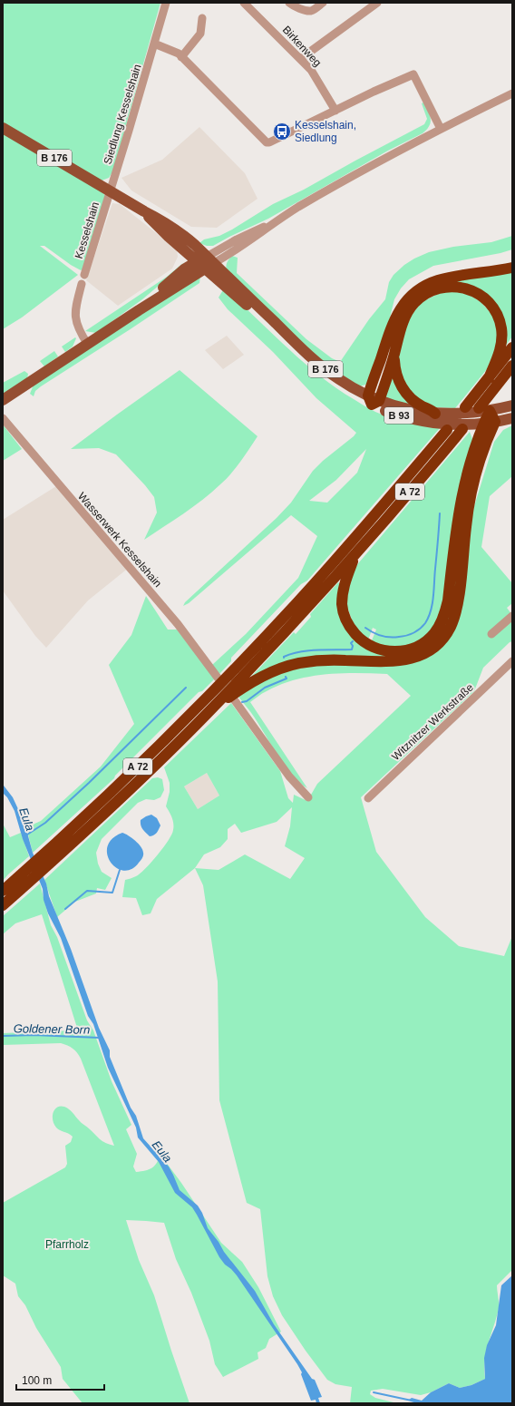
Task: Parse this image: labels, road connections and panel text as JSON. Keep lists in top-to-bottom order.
{
  "streets": {
    "highway": ["A 72"],
    "main road": ["B 176", "B 93"],
    "street": [
      "Birkenweg",
      "Siedlung Kesselshain",
      "Kesselshain",
      "Wasserwerk Kesselshain",
      "Witznitzer Werkstraße"
    ]
  },
  "crossings": [
    ["Siedlung Kesselshain", "B 176"],
    ["Siedlung Kesselshain", "Kesselshain"],
    ["B 176", "Kesselshain"],
    ["B 176", "B 93"],
    ["A 72", "Wasserwerk Kesselshain"]
  ],
  "water": ["Eula", "Goldener Born"],
  "parks": ["Pfarrholz"],
  "places": {
    "bus stop": ["Kesselshain, Siedlung"]
  },
  "scale_bar": "100 m"
}
